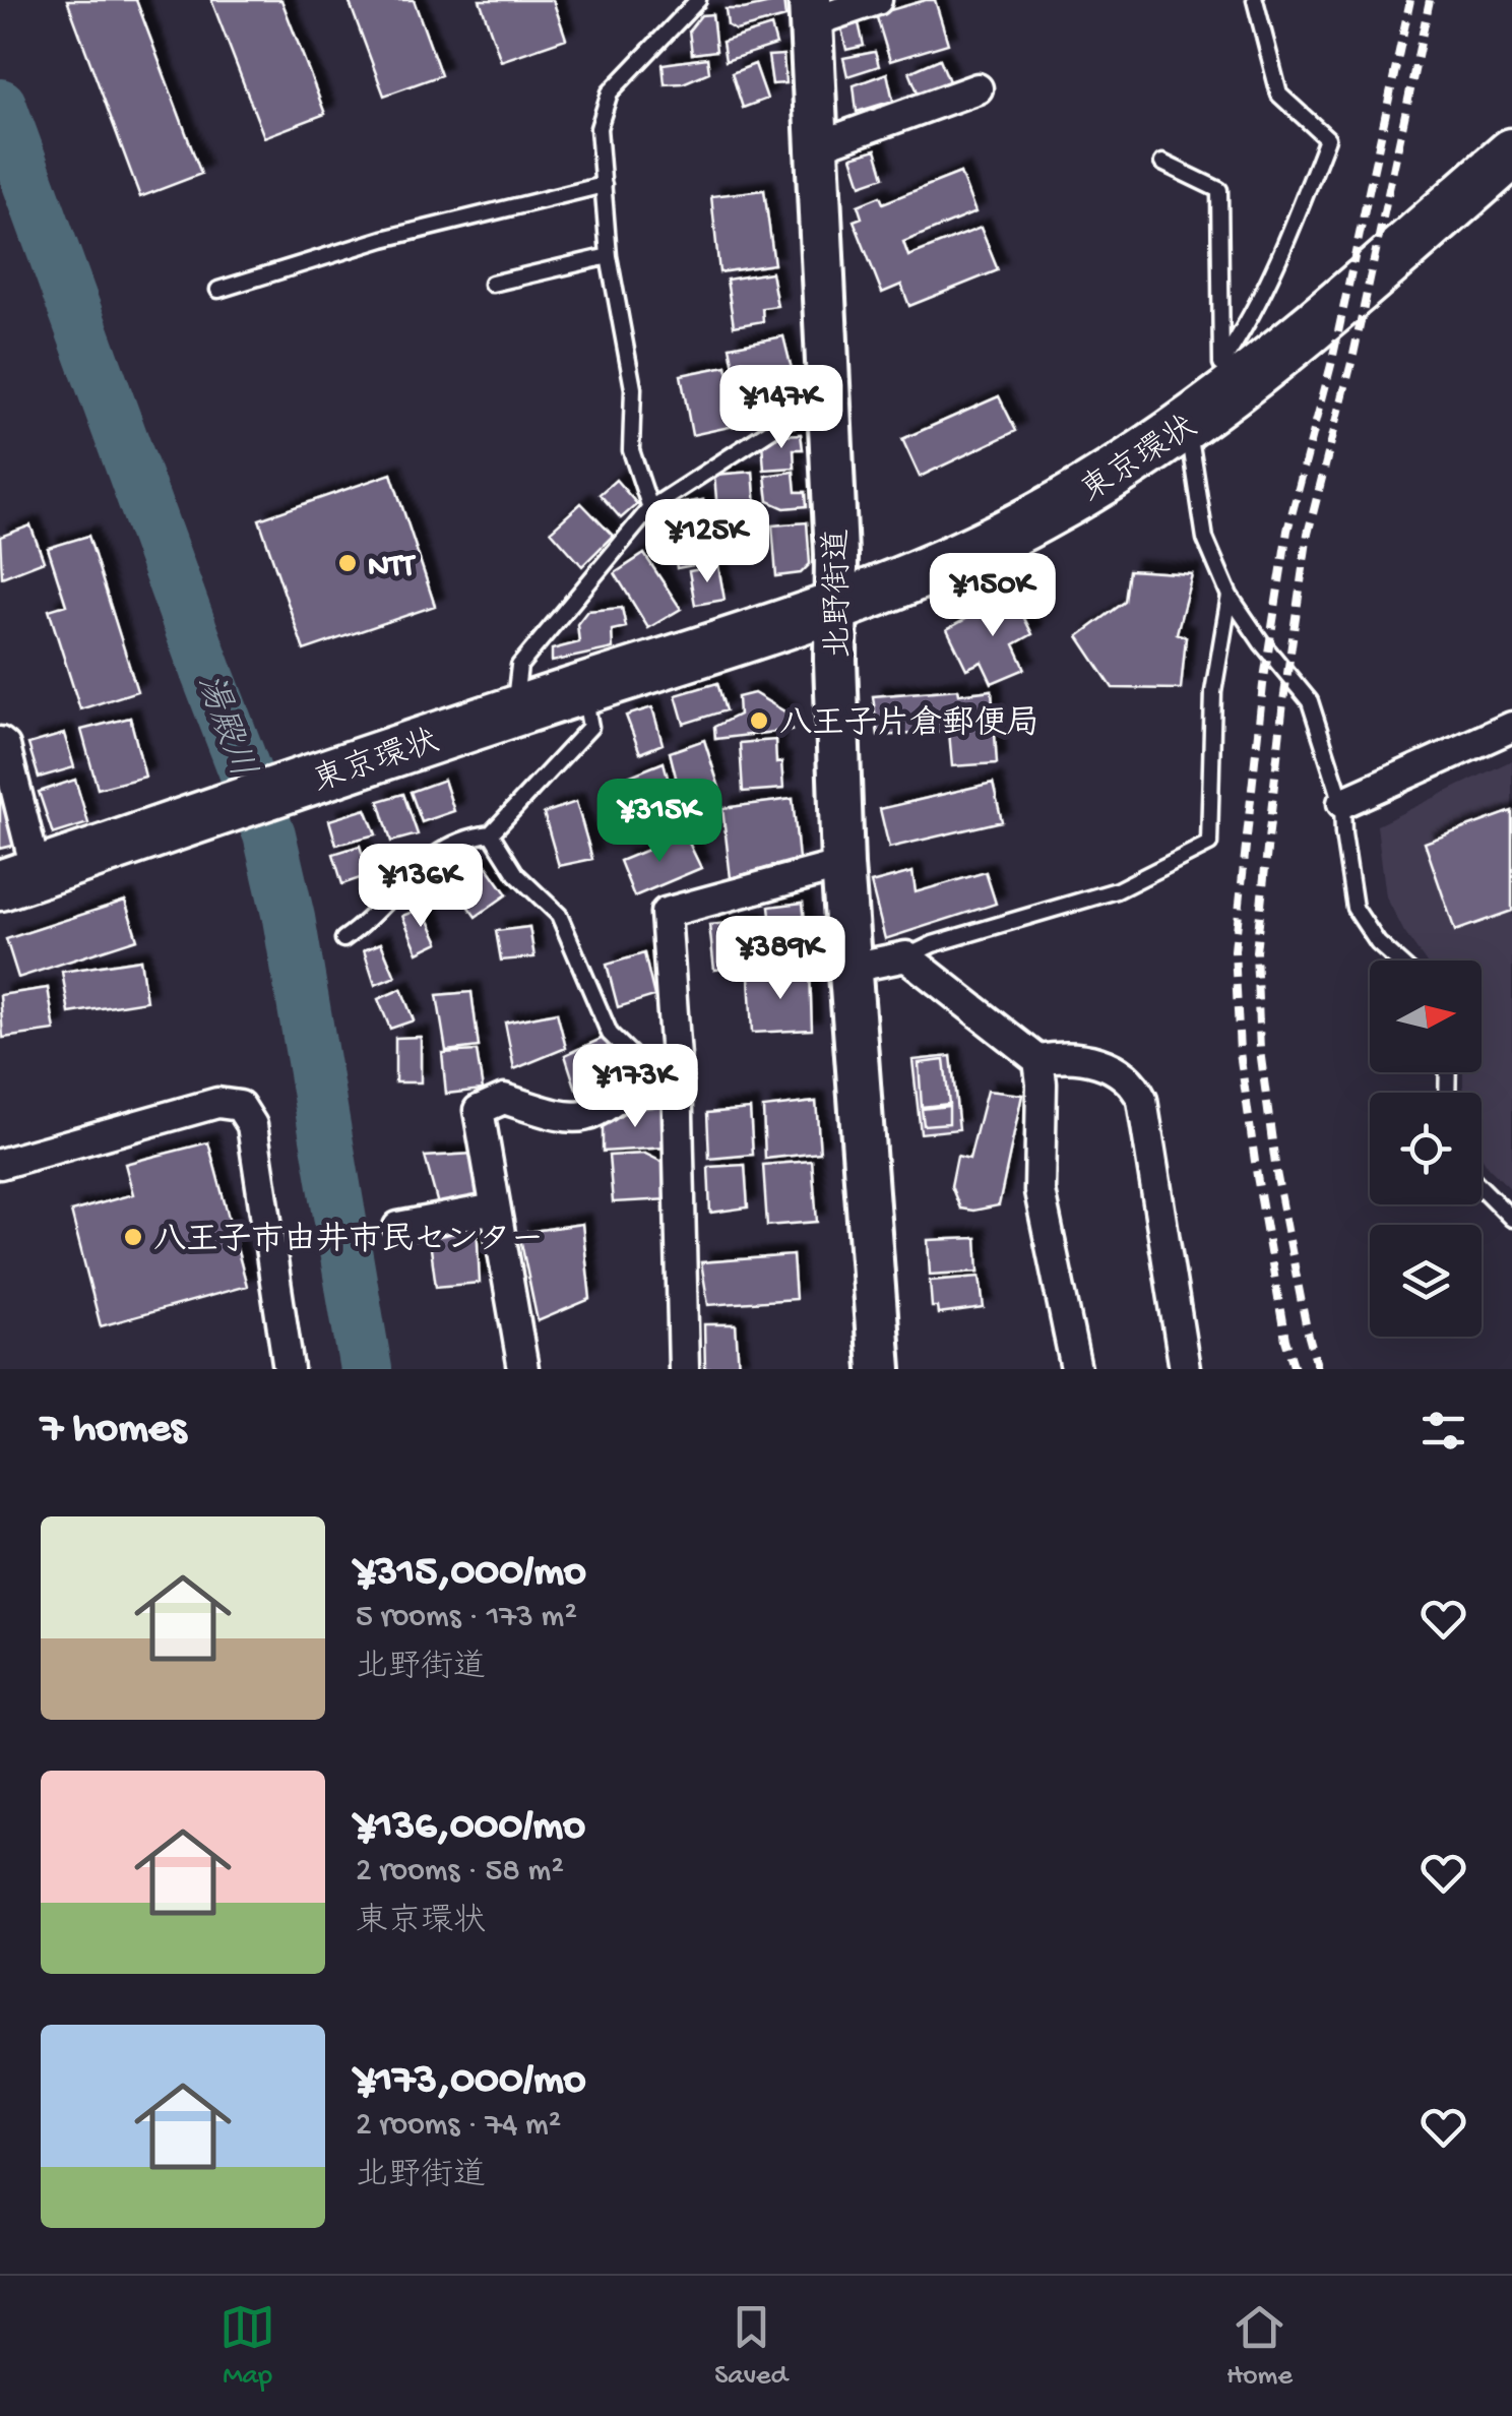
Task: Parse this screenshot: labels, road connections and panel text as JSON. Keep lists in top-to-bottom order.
{
  "streets": {
    "highway": ["東京環状"],
    "main road": ["北野街道"]
  },
  "crossings": [
    ["東京環状", "北野街道"]
  ],
  "water": ["湯殿川"],
  "places": ["NTT", "八王子片倉郵便局", "八王子市由井市民センター"],
  "north": "right",
  "page": {
    "price": [
      "¥147K",
      "¥125K",
      "¥150K",
      "¥315K",
      "¥136K",
      "¥389K",
      "¥173K"
    ],
    "heading": "7 homes",
    "list": [
      {
        "name": "¥315,000/mo",
        "note": "5 rooms · 173 m² · 北野街道"
      },
      {
        "name": "¥136,000/mo",
        "note": "2 rooms · 58 m² · 東京環状"
      },
      {
        "name": "¥173,000/mo",
        "note": "2 rooms · 74 m² · 北野街道"
      }
    ],
    "tabs": ["Map", "Saved", "Home"]
  }
}
